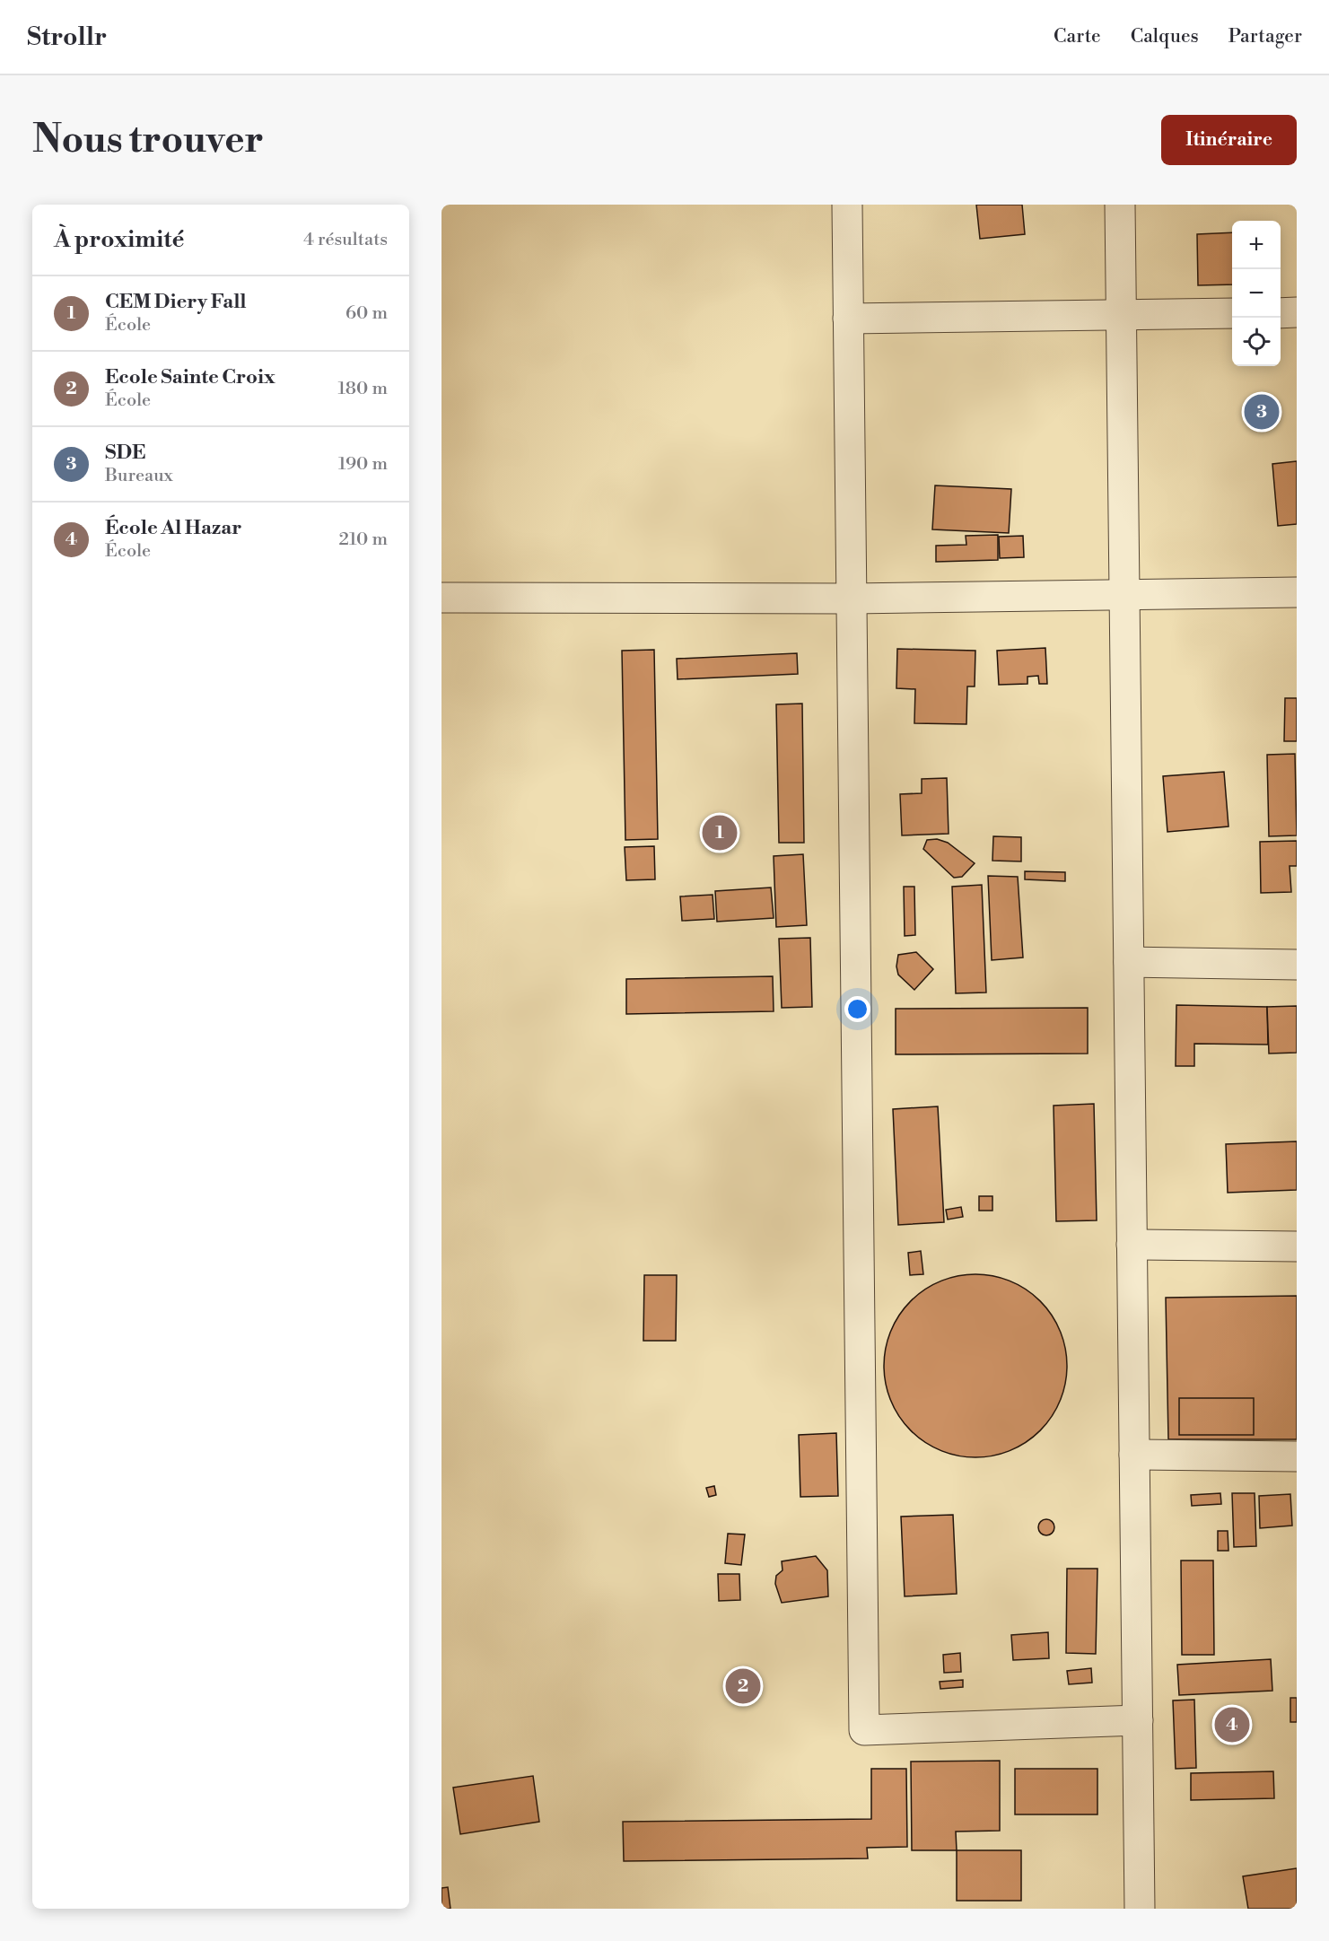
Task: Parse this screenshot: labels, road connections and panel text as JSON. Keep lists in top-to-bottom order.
{
  "page": {
    "header": "Strollr",
    "nav": ["Carte", "Calques", "Partager"],
    "buttons": "Itinéraire",
    "title": "Nous trouver",
    "heading": ["À proximité", "4 résultats"],
    "map_buttons": ["+", "−"],
    "list": [
      {
        "mark": "1",
        "name": "CEM Diery Fall",
        "note": "École",
        "value": "60 m"
      },
      {
        "mark": "2",
        "name": "Ecole Sainte Croix",
        "note": "École",
        "value": "180 m"
      },
      {
        "mark": "3",
        "name": "SDE",
        "note": "Bureaux",
        "value": "190 m"
      },
      {
        "mark": "4",
        "name": "École Al Hazar",
        "note": "École",
        "value": "210 m"
      }
    ],
    "pins": [
      "3",
      "1",
      "2",
      "4"
    ]
  }
}
